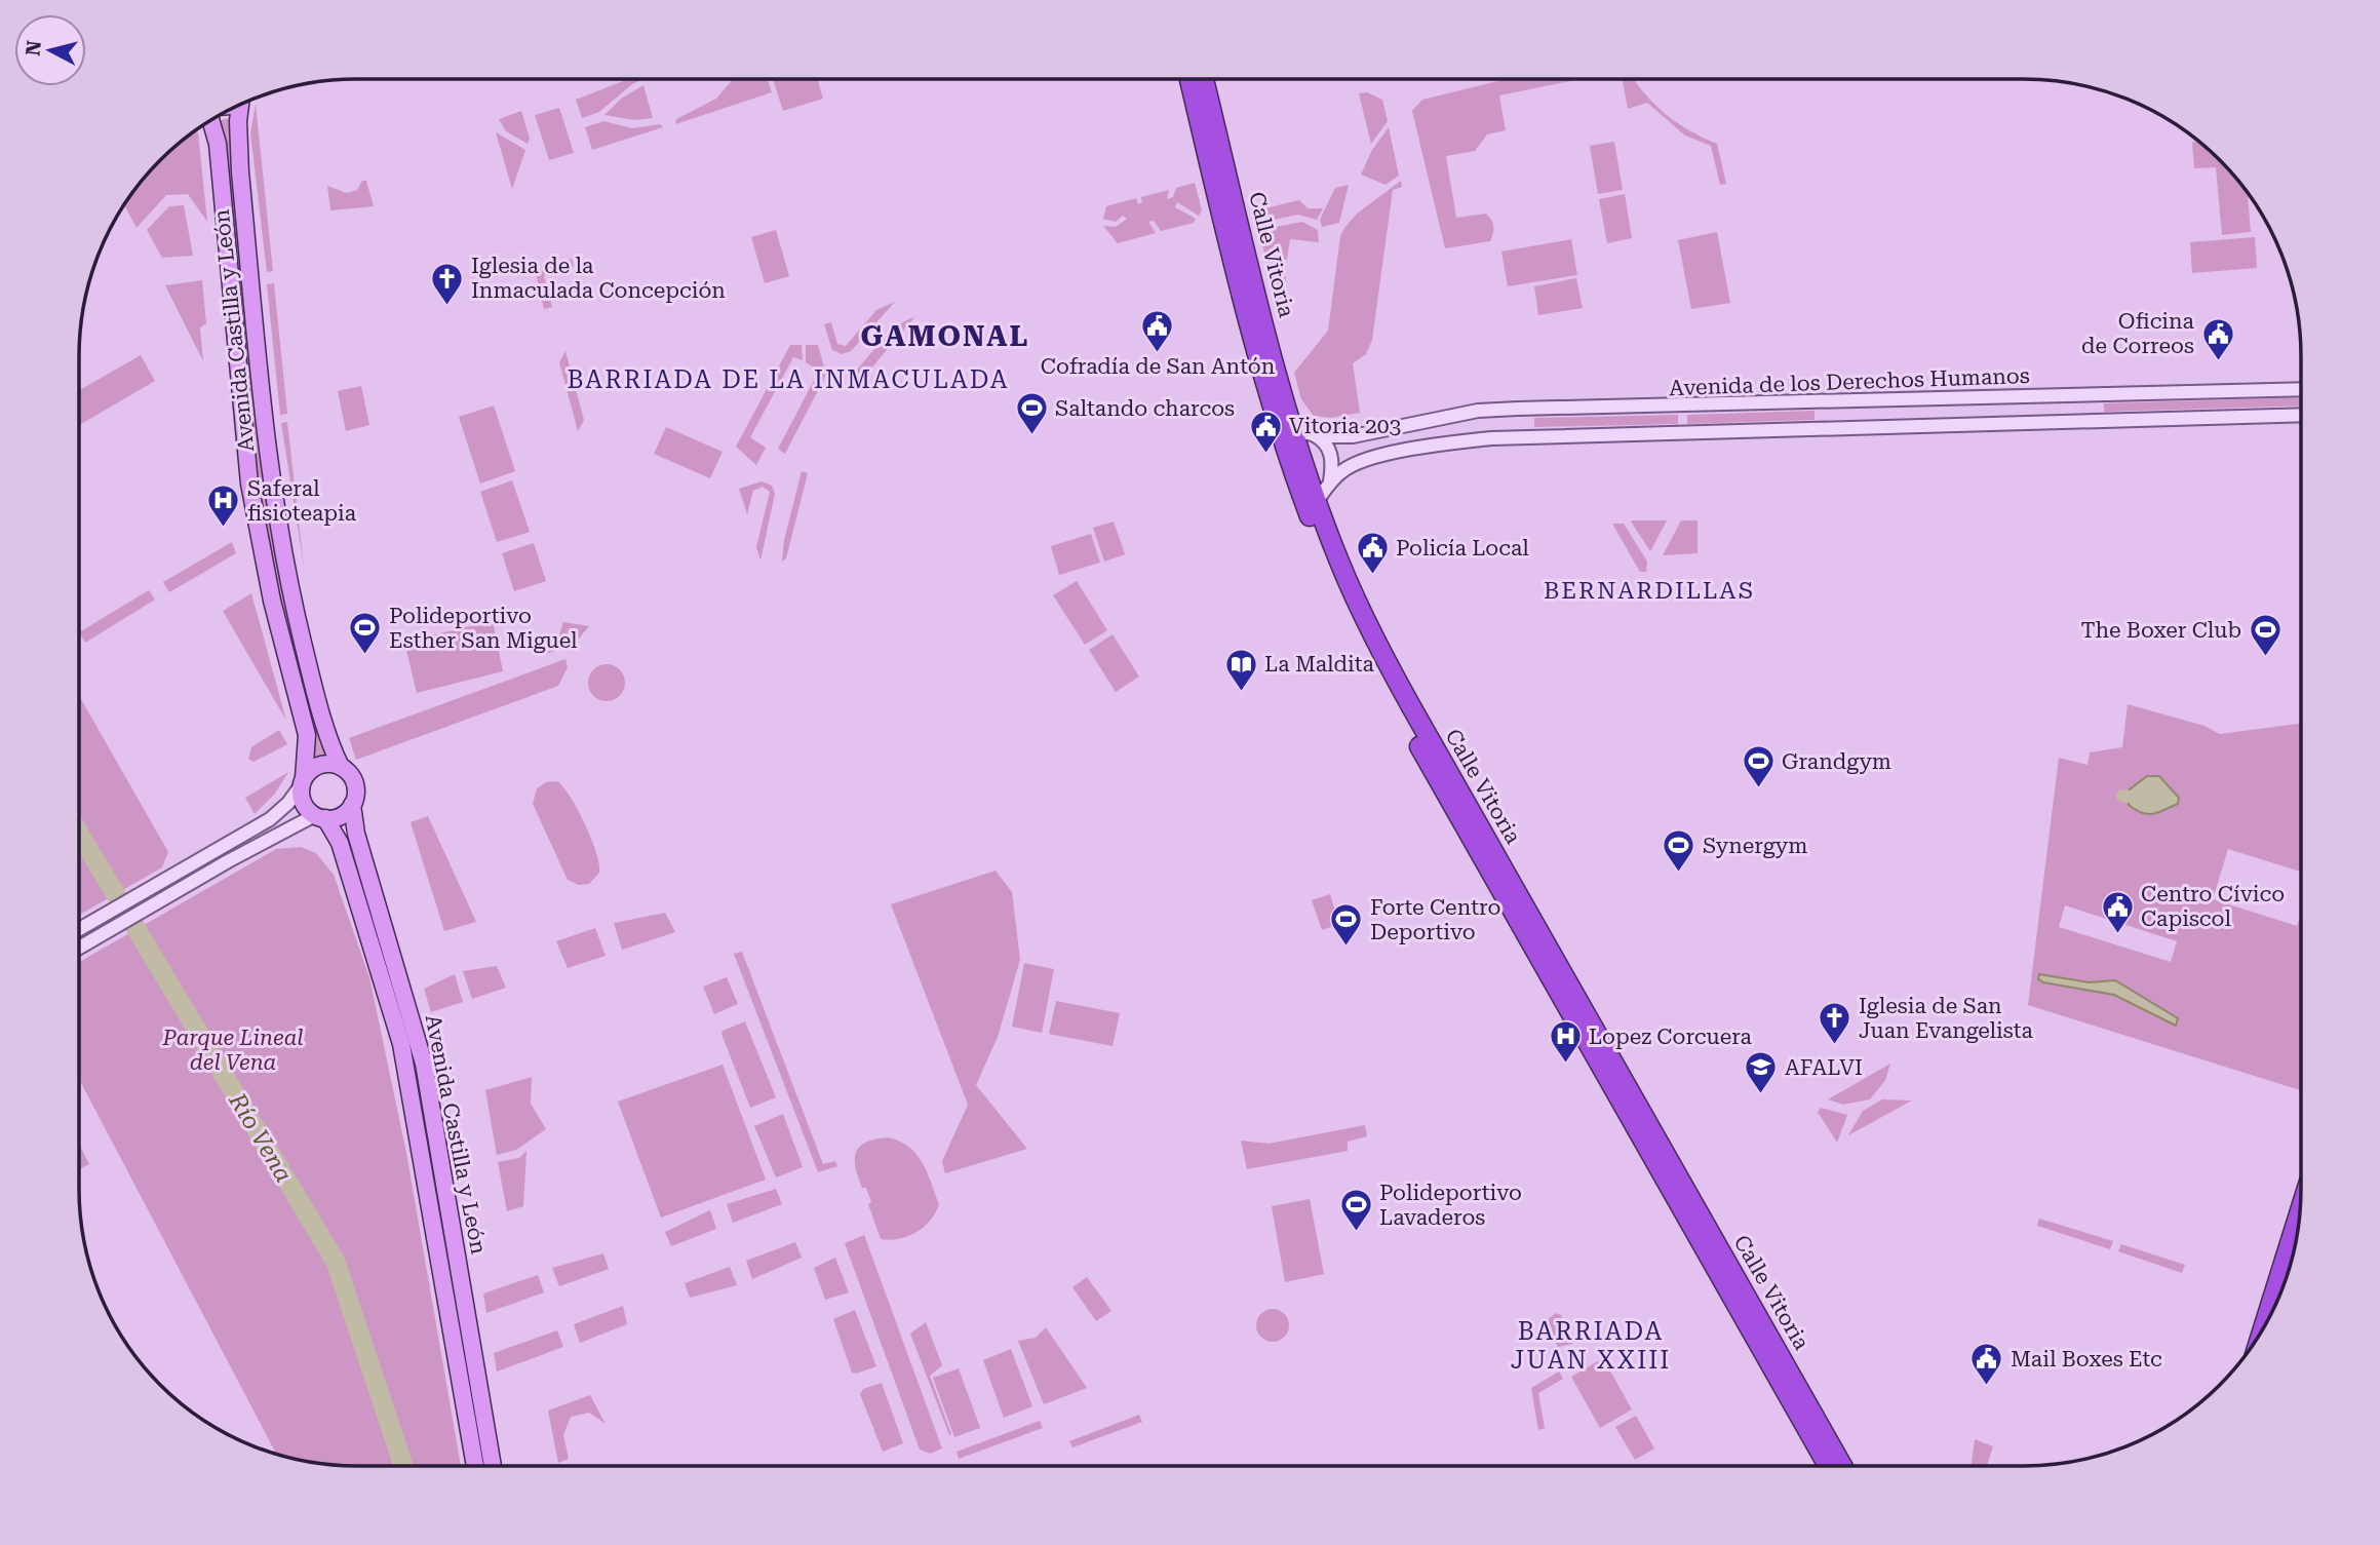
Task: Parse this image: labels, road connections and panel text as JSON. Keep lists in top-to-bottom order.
{
  "streets": {
    "highway": ["Calle Vitoria"],
    "main road": ["Avenida Castilla y León"],
    "street": ["Avenida de los Derechos Humanos"]
  },
  "crossings": [
    ["Calle Vitoria", "Avenida de los Derechos Humanos"]
  ],
  "districts": [
    "GAMONAL",
    "BARRIADA DE LA INMACULADA",
    "BERNARDILLAS",
    "BARRIADA JUAN XXIII"
  ],
  "water": ["Río Vena"],
  "parks": ["Parque Lineal del Vena"],
  "places": {
    "church": ["Iglesia de la Inmaculada Concepción", "Iglesia de San Juan Evangelista"],
    "public building": [
      "Cofradía de San Antón",
      "Oficina de Correos",
      "Vitoria 203",
      "Policía Local",
      "Centro Cívico Capiscol",
      "Mail Boxes Etc"
    ],
    "sports": [
      "Saltando charcos",
      "Polideportivo Esther San Miguel",
      "The Boxer Club",
      "Grandgym",
      "Synergym",
      "Forte Centro Deportivo",
      "Polideportivo Lavaderos"
    ],
    "hospital": ["Saferal fisioteapia", "Lopez Corcuera"],
    "library": ["La Maldita"],
    "school or university": ["AFALVI"]
  },
  "north": "left"
}
